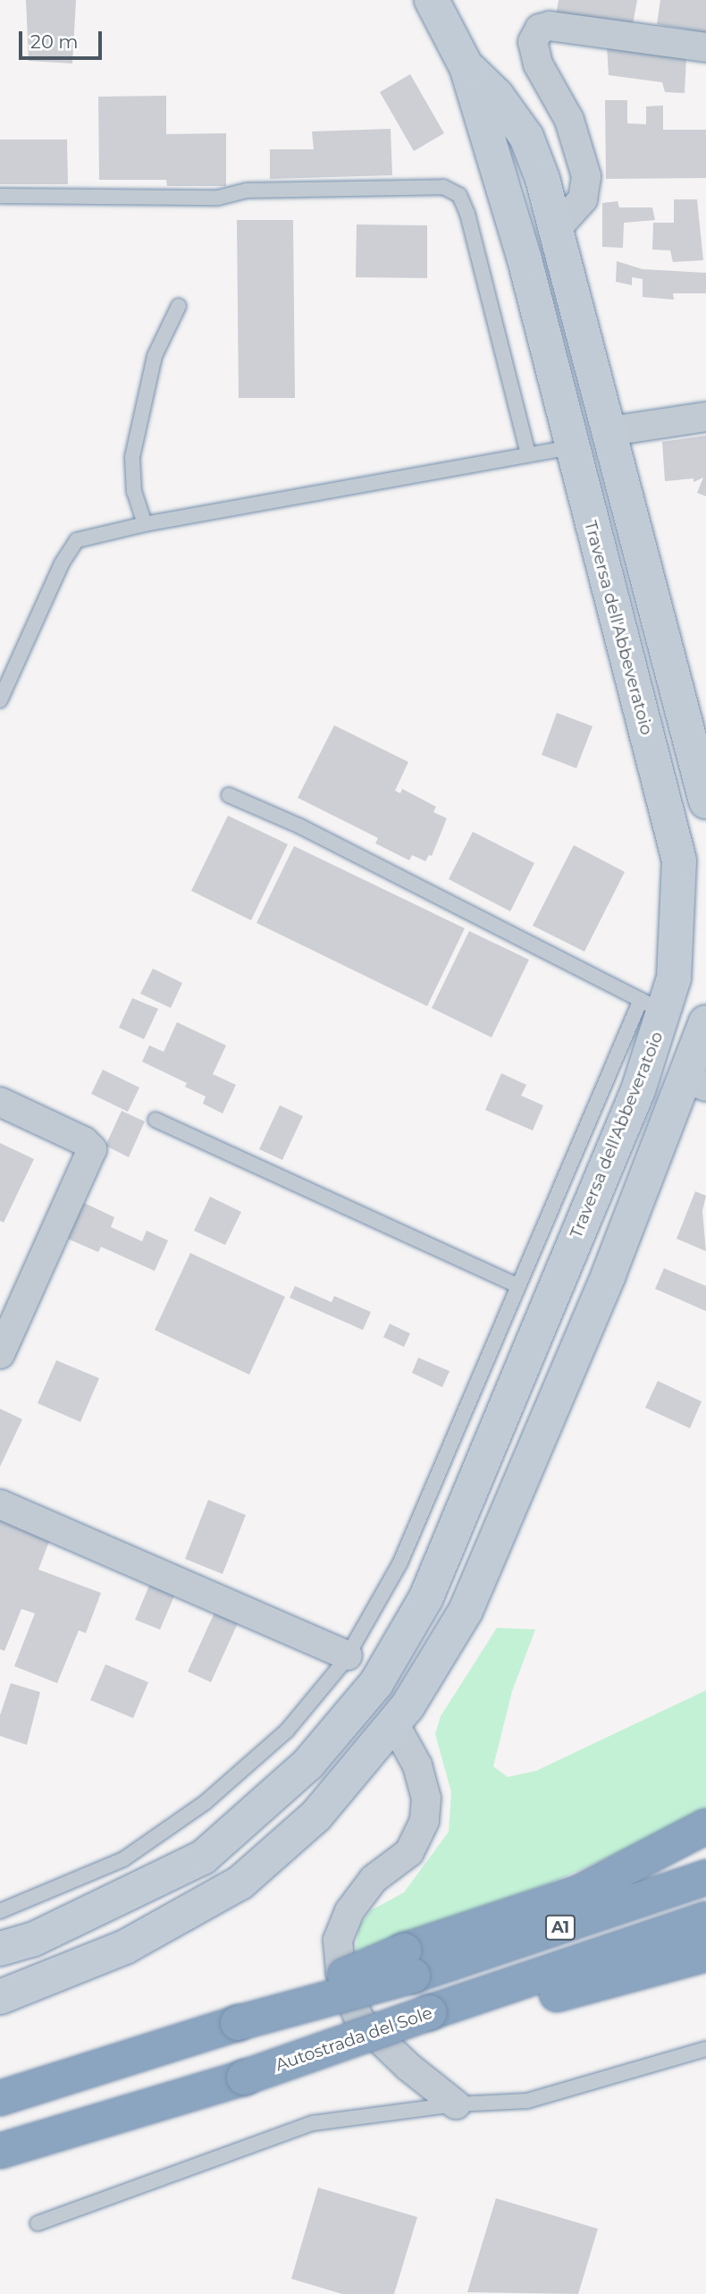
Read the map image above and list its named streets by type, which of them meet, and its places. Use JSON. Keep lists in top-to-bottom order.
{
  "streets": {
    "highway": ["A1", "Autostrada del Sole"],
    "street": ["Traversa dell'Abbeveratoio"]
  },
  "scale_bar": "20 m"
}
